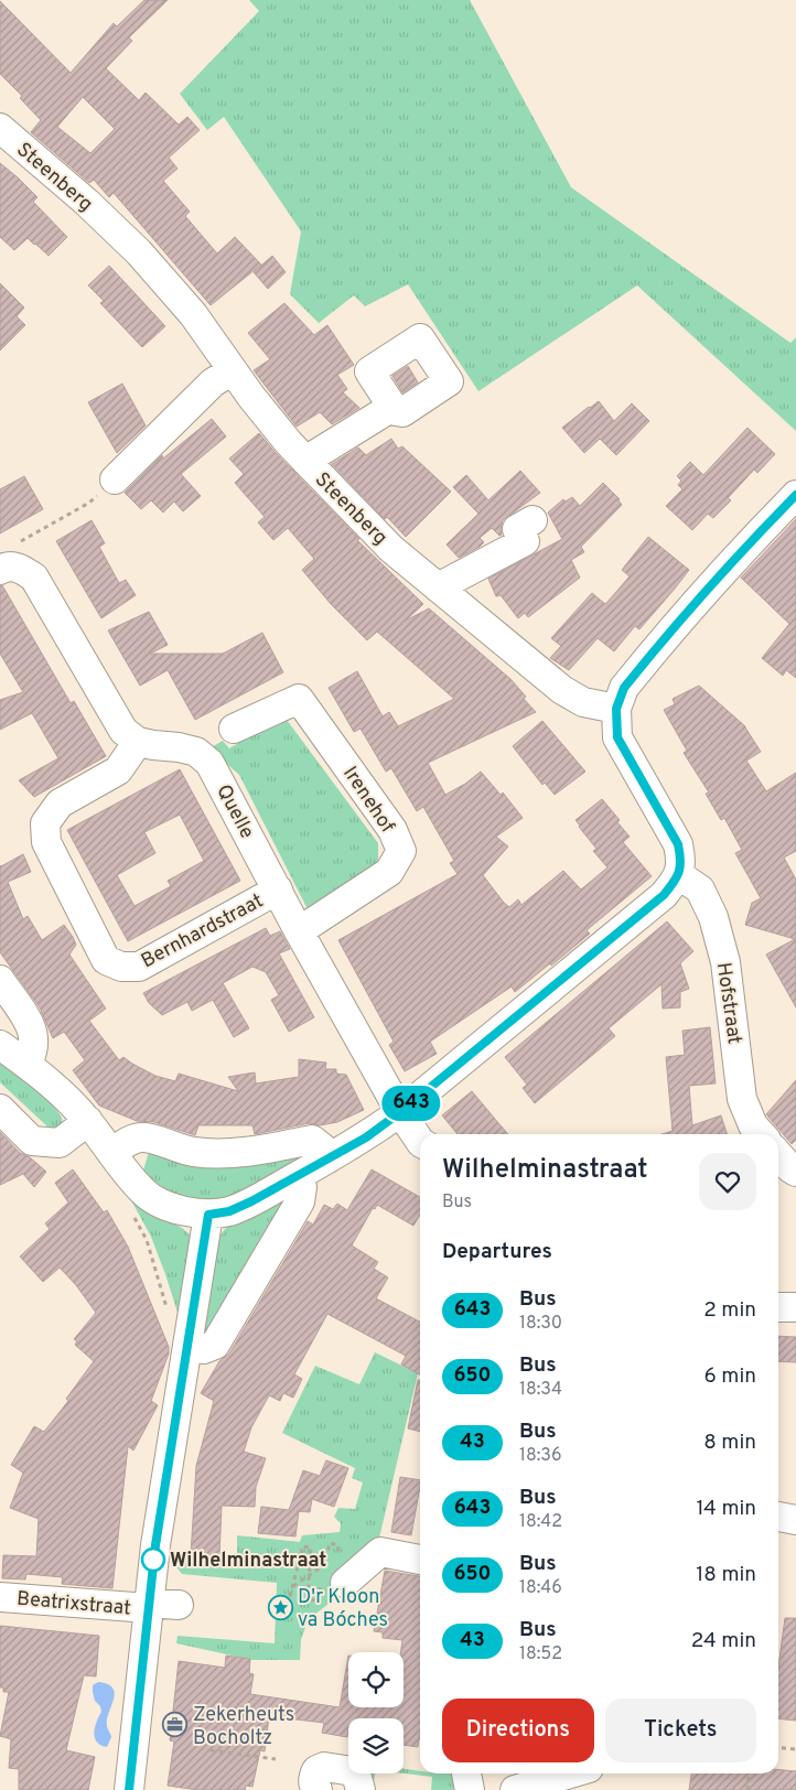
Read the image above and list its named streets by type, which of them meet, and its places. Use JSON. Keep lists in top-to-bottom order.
{
  "streets": {
    "street": [
      "Steenberg",
      "Irenehof",
      "Quelle",
      "Bernhardstraat",
      "Hofstraat",
      "Beatrixstraat"
    ]
  },
  "crossings": [
    ["Irenehof", "Quelle"],
    ["Quelle", "Bernhardstraat"]
  ],
  "places": {
    "other": ["Wilhelminastraat"],
    "place": ["D'r Kloon va Bóches"],
    "office": ["Zekerheuts Bocholtz"]
  },
  "lines": ["bus line 643"],
  "page": {
    "on_map": "643",
    "heading": [
      ["Wilhelminastraat", "Bus"],
      "Departures"
    ],
    "list": [
      {
        "mark": "643",
        "name": "Bus",
        "note": "18:30",
        "value": "2 min"
      },
      {
        "mark": "650",
        "name": "Bus",
        "note": "18:34",
        "value": "6 min"
      },
      {
        "mark": "43",
        "name": "Bus",
        "note": "18:36",
        "value": "8 min"
      },
      {
        "mark": "643",
        "name": "Bus",
        "note": "18:42",
        "value": "14 min"
      },
      {
        "mark": "650",
        "name": "Bus",
        "note": "18:46",
        "value": "18 min"
      },
      {
        "mark": "43",
        "name": "Bus",
        "note": "18:52",
        "value": "24 min"
      }
    ],
    "buttons": ["Directions", "Tickets"]
  }
}
